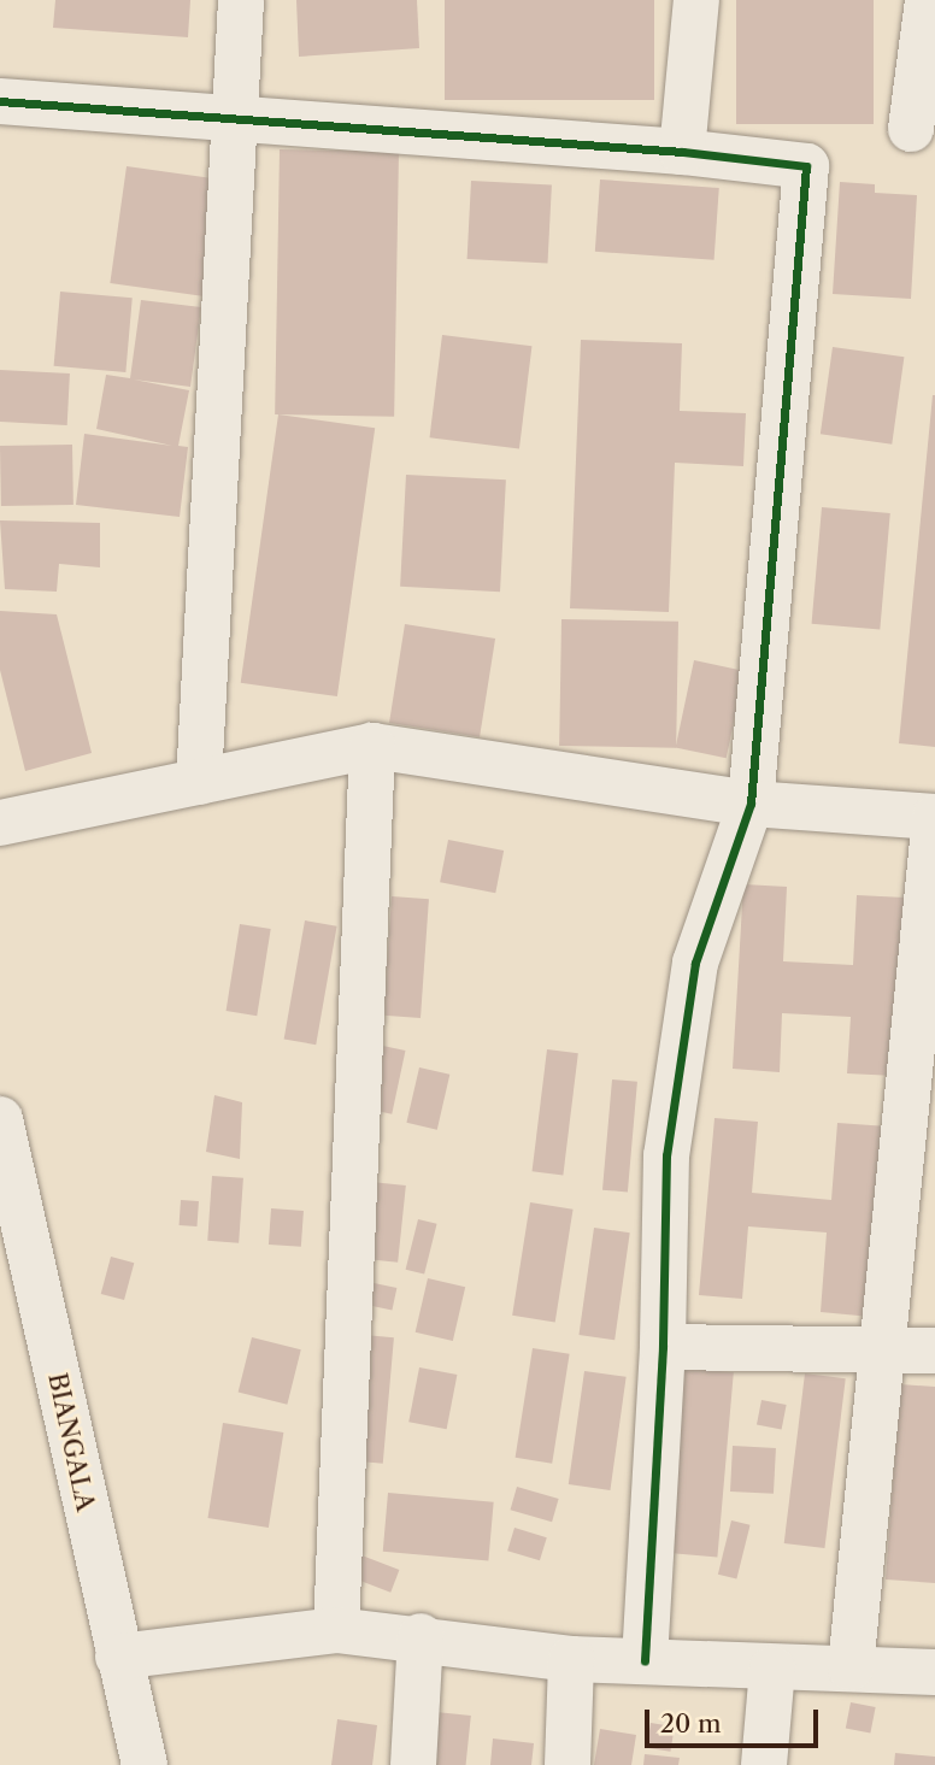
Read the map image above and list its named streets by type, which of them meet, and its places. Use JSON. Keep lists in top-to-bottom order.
{
  "streets": {
    "street": ["BIANGALA"]
  },
  "scale_bar": "20 m"
}
